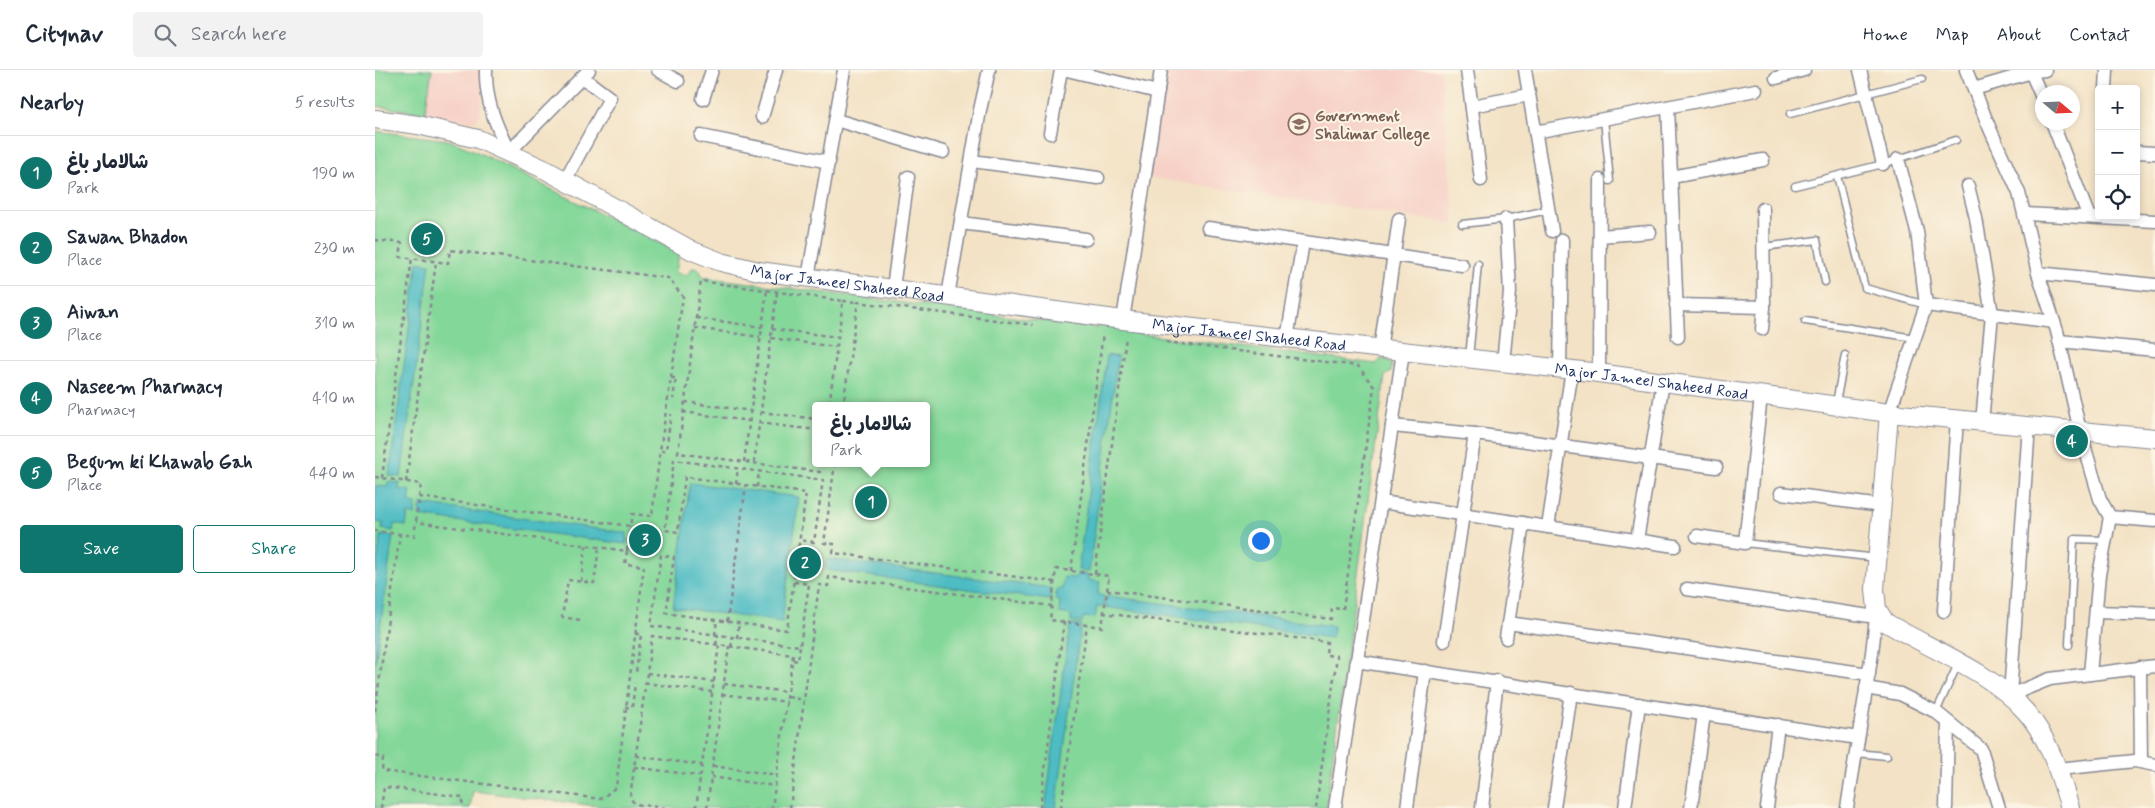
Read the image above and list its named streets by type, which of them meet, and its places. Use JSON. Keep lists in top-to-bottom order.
{
  "streets": {
    "street": ["Major Jameel Shaheed Road"]
  },
  "places": {
    "school or university": ["Government Shalimar College"]
  },
  "north": "right",
  "page": {
    "header": "Citynav",
    "search": "Search here",
    "nav": [
      "Home",
      "Map",
      "About",
      "Contact"
    ],
    "heading": ["Nearby", "5 results"],
    "map_buttons": ["+", "−"],
    "list": [
      {
        "mark": "1",
        "name": "شالامار باغ",
        "note": "Park",
        "value": "190 m"
      },
      {
        "mark": "2",
        "name": "Sawan Bhadon",
        "note": "Place",
        "value": "230 m"
      },
      {
        "mark": "3",
        "name": "Aiwan",
        "note": "Place",
        "value": "310 m"
      },
      {
        "mark": "4",
        "name": "Naseem Pharmacy",
        "note": "Pharmacy",
        "value": "410 m"
      },
      {
        "mark": "5",
        "name": "Begum ki Khawab Gah",
        "note": "Place",
        "value": "440 m"
      }
    ],
    "pins": [
      "5",
      "4",
      "1",
      "3",
      "2"
    ],
    "popup": ["شالامار باغ", "Park"],
    "buttons": ["Save", "Share"]
  }
}
